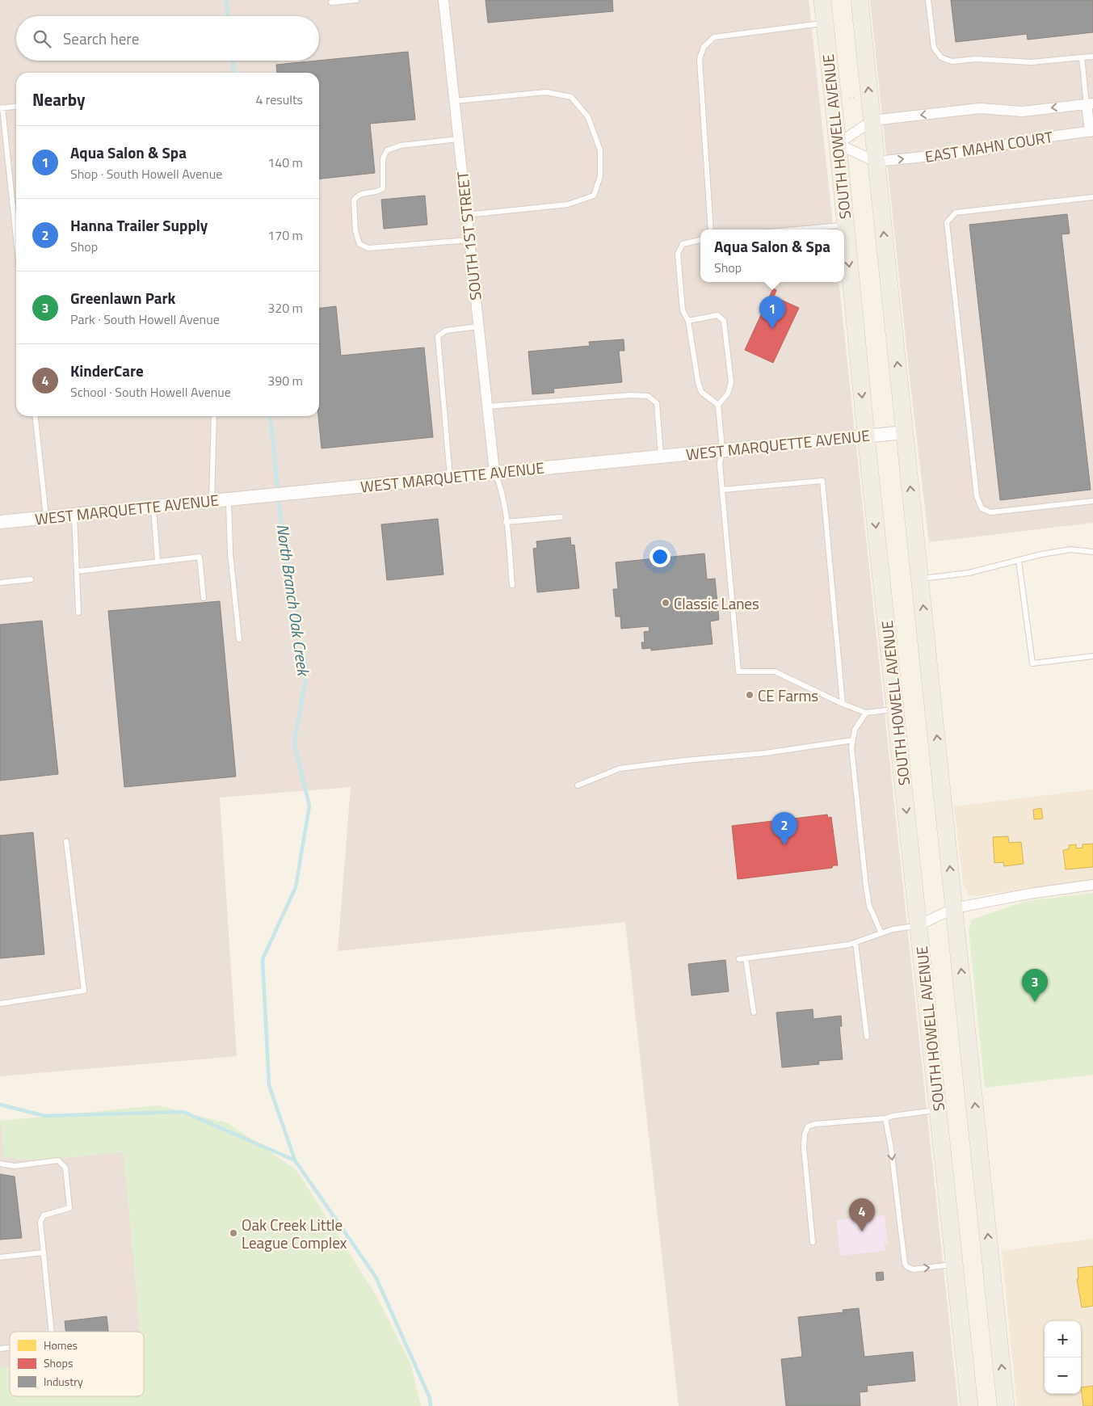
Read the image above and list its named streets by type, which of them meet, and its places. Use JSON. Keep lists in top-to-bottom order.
{
  "streets": {
    "main road": ["SOUTH HOWELL AVENUE"],
    "street": ["EAST MAHN COURT", "SOUTH 1ST STREET", "WEST MARQUETTE AVENUE"]
  },
  "crossings": [
    ["SOUTH HOWELL AVENUE", "EAST MAHN COURT"],
    ["SOUTH HOWELL AVENUE", "WEST MARQUETTE AVENUE"],
    ["SOUTH 1ST STREET", "WEST MARQUETTE AVENUE"]
  ],
  "water": ["North Branch Oak Creek"],
  "places": ["Classic Lanes", "CE Farms", "Oak Creek Little League Complex"],
  "legend": ["Homes", "Shops", "Industry"],
  "page": {
    "search": "Search here",
    "heading": ["Nearby", "4 results"],
    "list": [
      {
        "mark": "1",
        "name": "Aqua Salon & Spa",
        "note": "Shop · South Howell Avenue",
        "value": "140 m"
      },
      {
        "mark": "2",
        "name": "Hanna Trailer Supply",
        "note": "Shop",
        "value": "170 m"
      },
      {
        "mark": "3",
        "name": "Greenlawn Park",
        "note": "Park · South Howell Avenue",
        "value": "320 m"
      },
      {
        "mark": "4",
        "name": "KinderCare",
        "note": "School · South Howell Avenue",
        "value": "390 m"
      }
    ],
    "popup": ["Aqua Salon & Spa", "Shop"],
    "pins": [
      "1",
      "2",
      "3",
      "4"
    ],
    "map_buttons": ["+", "−"]
  }
}
